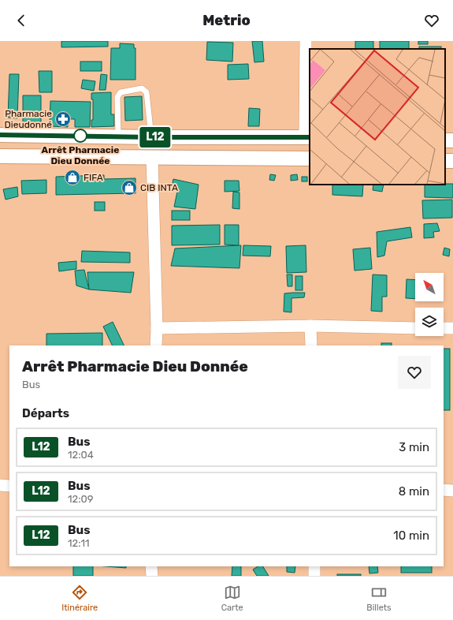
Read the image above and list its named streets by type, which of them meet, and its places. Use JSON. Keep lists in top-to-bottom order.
{
  "places": {
    "pharmacy": ["Pharmacie Dieudonné"],
    "other": ["Arrêt Pharmacie Dieu Donnée"],
    "shop": ["FIFA", "CIB INTA"]
  },
  "lines": ["bus line L12"],
  "north": "top left",
  "page": {
    "header": "Metrio",
    "on_map": "L12",
    "heading": [
      ["Arrêt Pharmacie Dieu Donnée", "Bus"],
      "Départs"
    ],
    "list": [
      {
        "mark": "L12",
        "name": "Bus",
        "note": "12:04",
        "value": "3 min"
      },
      {
        "mark": "L12",
        "name": "Bus",
        "note": "12:09",
        "value": "8 min"
      },
      {
        "mark": "L12",
        "name": "Bus",
        "note": "12:11",
        "value": "10 min"
      }
    ],
    "tabs": ["Itinéraire", "Carte", "Billets"]
  }
}
